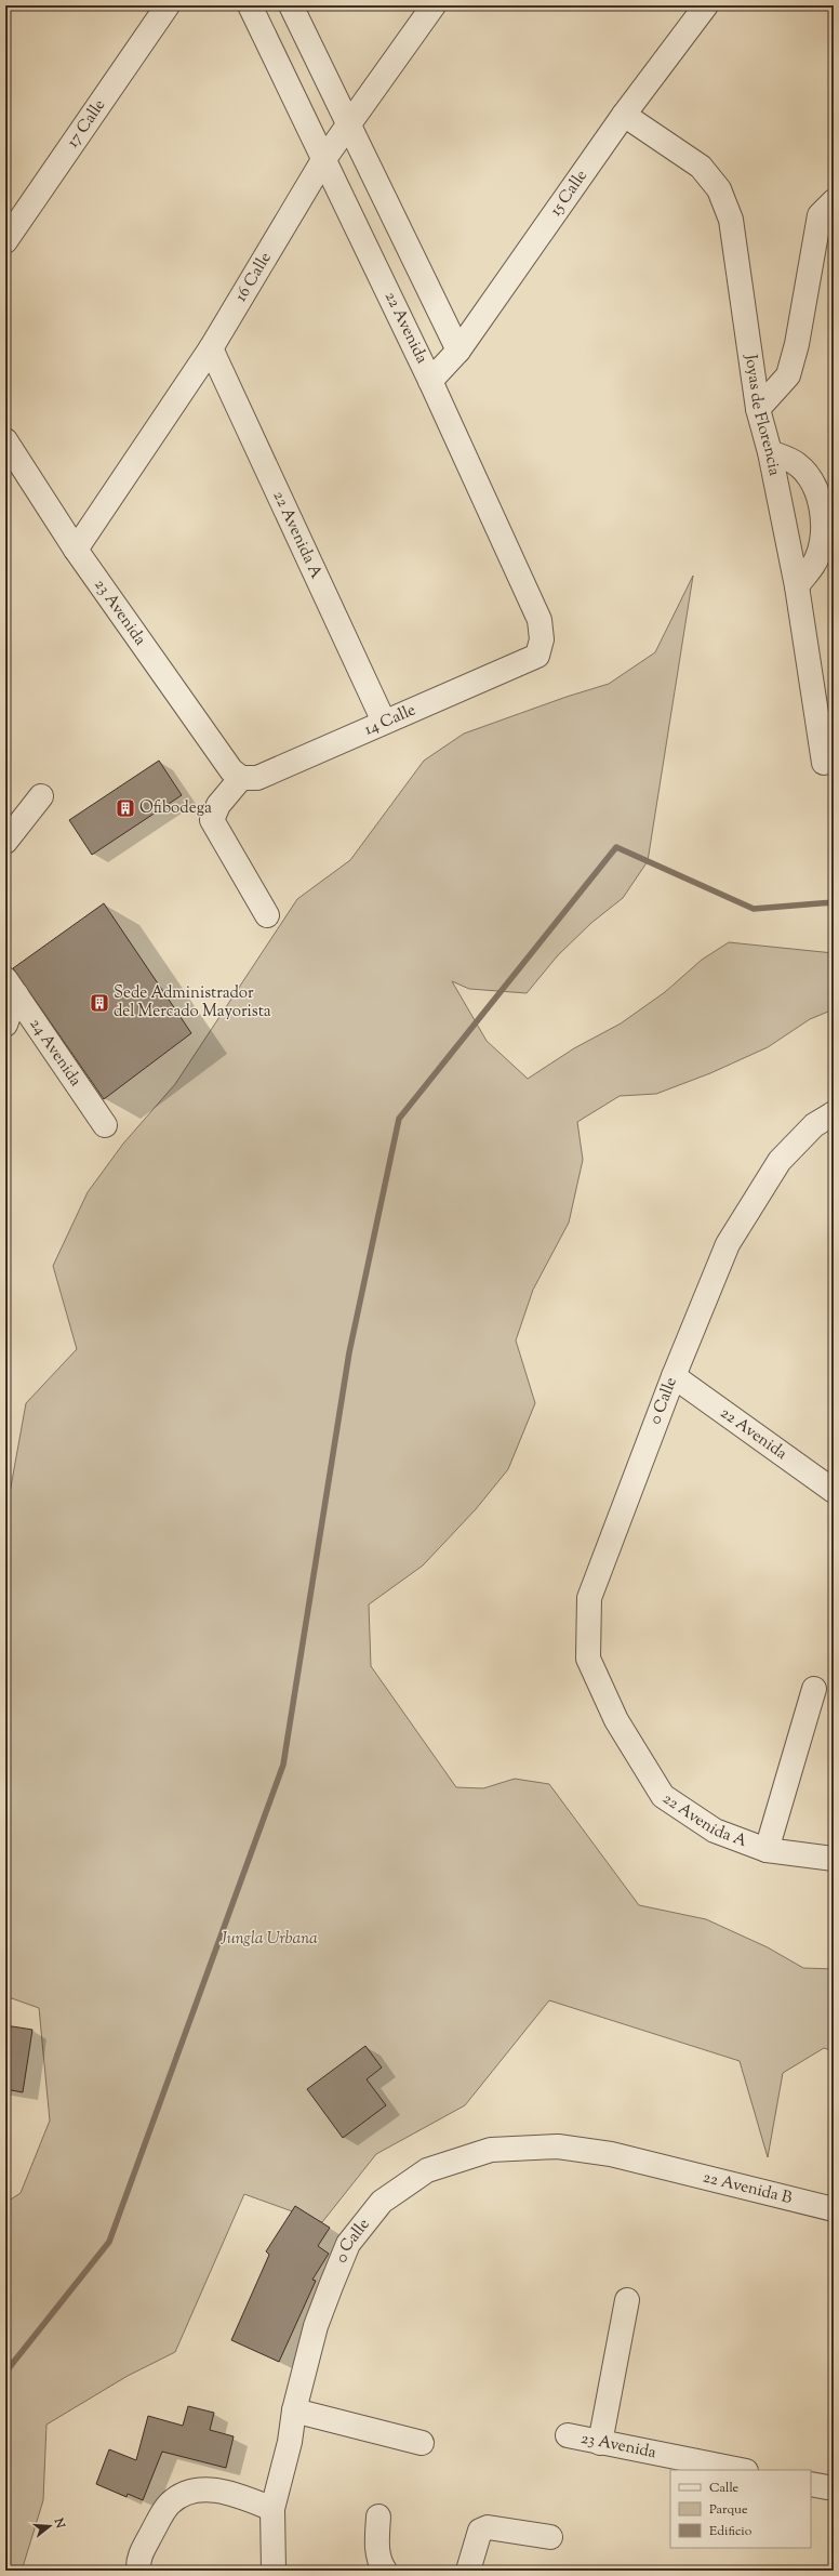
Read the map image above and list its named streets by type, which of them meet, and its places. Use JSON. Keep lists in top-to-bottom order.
{
  "streets": {
    "street": [
      "17 Calle",
      "15 Calle",
      "16 Calle",
      "22 Avenida",
      "Joyas de Florencia",
      "22 Avenida A",
      "23 Avenida",
      "14 Calle",
      "24 Avenida",
      "0 Calle",
      "22 Avenida B"
    ]
  },
  "crossings": [
    ["15 Calle", "22 Avenida"],
    ["15 Calle", "Joyas de Florencia"],
    ["16 Calle", "22 Avenida"],
    ["16 Calle", "22 Avenida A"],
    ["16 Calle", "23 Avenida"],
    ["22 Avenida", "14 Calle"],
    ["22 Avenida", "0 Calle"],
    ["22 Avenida A", "14 Calle"],
    ["22 Avenida A", "0 Calle"],
    ["23 Avenida", "14 Calle"],
    ["0 Calle", "22 Avenida B"]
  ],
  "parks": ["Jungla Urbana"],
  "places": {
    "building": ["Ofibodega", "Sede Administrador del Mercado Mayorista"]
  },
  "legend": ["Calle", "Parque", "Edificio"],
  "north": "right"
}
